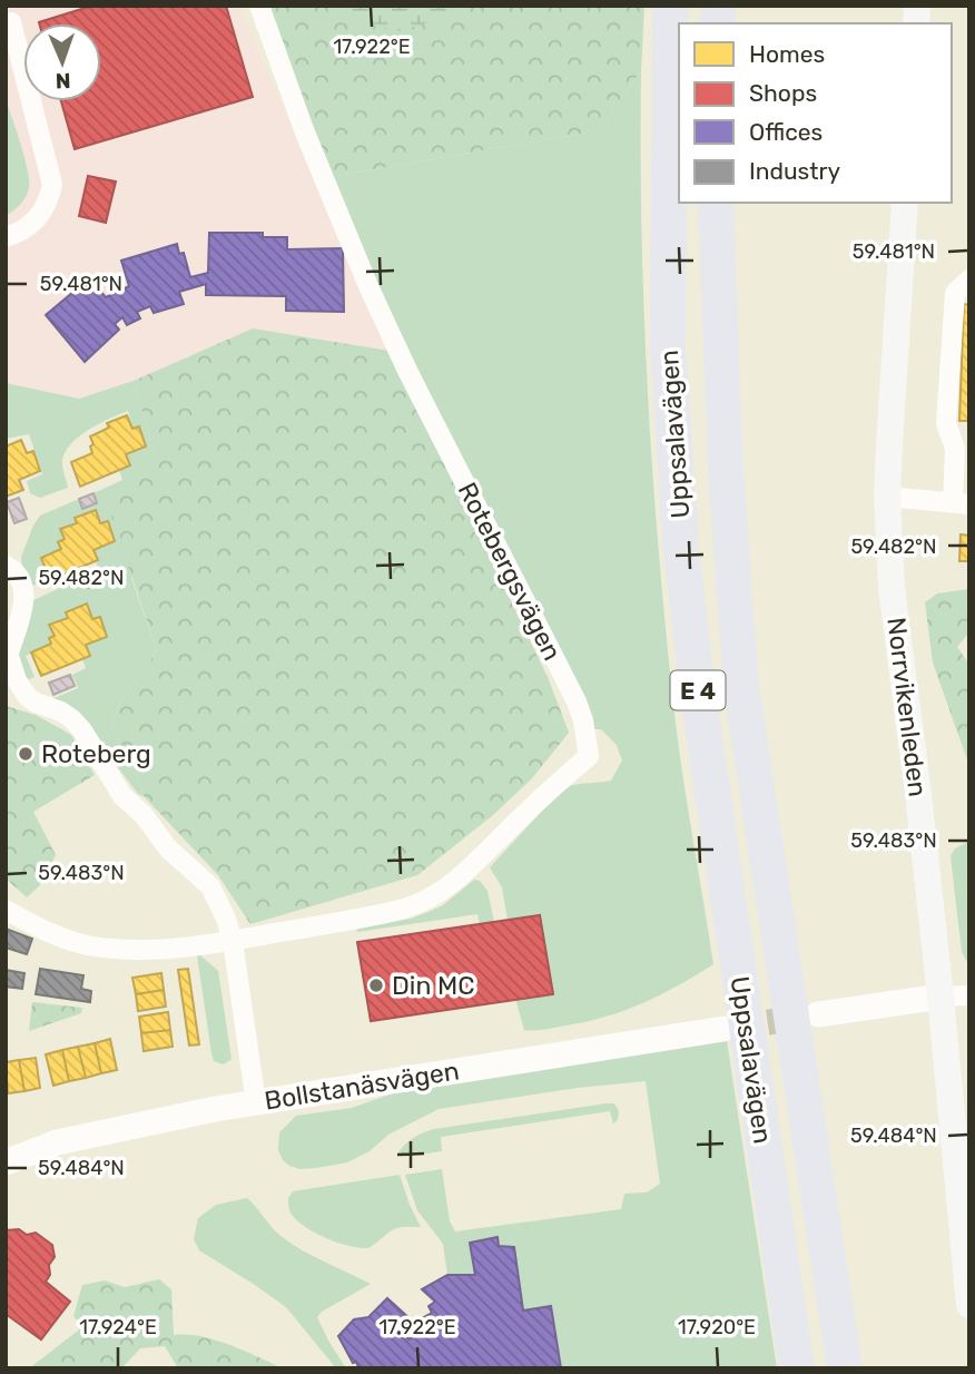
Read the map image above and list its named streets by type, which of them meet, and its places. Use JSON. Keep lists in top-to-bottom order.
{
  "streets": {
    "highway": ["Uppsalavägen", "E 4"],
    "main road": ["Norrvikenleden"],
    "street": ["Rotebergsvägen", "Bollstanäsvägen"]
  },
  "places": ["Roteberg", "Din MC"],
  "legend": [
    "Homes",
    "Shops",
    "Offices",
    "Industry"
  ],
  "north": "bottom",
  "coordinates": [
    "17.922°E",
    "59.481°N",
    "59.482°N",
    "59.483°N",
    "59.484°N",
    "17.924°E",
    "17.920°E"
  ]
}
